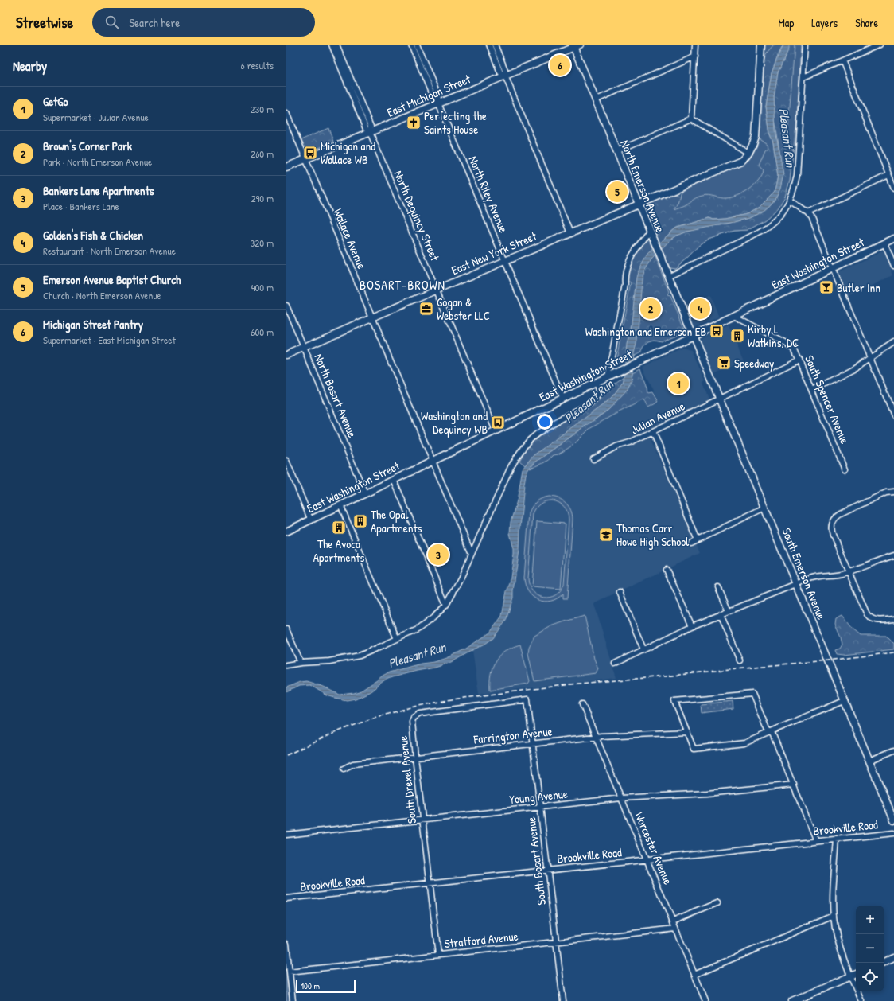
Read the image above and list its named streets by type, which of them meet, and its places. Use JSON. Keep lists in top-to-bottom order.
{
  "streets": {
    "main road": [
      "East Michigan Street",
      "North Emerson Avenue",
      "East New York Street",
      "East Washington Street",
      "South Emerson Avenue"
    ],
    "street": [
      "North Riley Avenue",
      "North Dequincy Street",
      "Wallace Avenue",
      "North Bosart Avenue",
      "South Spencer Avenue",
      "Julian Avenue",
      "Farrington Avenue",
      "South Drexel Avenue",
      "Young Avenue",
      "Brookville Road",
      "Worcester Avenue",
      "South Bosart Avenue",
      "Stratford Avenue"
    ]
  },
  "crossings": [
    ["East Michigan Street", "North Emerson Avenue"],
    ["East Michigan Street", "North Riley Avenue"],
    ["East Michigan Street", "North Dequincy Street"],
    ["East Michigan Street", "Wallace Avenue"],
    ["North Emerson Avenue", "East New York Street"],
    ["North Emerson Avenue", "East Washington Street"],
    ["North Emerson Avenue", "South Emerson Avenue"],
    ["North Riley Avenue", "East New York Street"],
    ["North Riley Avenue", "East Washington Street"],
    ["North Dequincy Street", "East New York Street"],
    ["North Dequincy Street", "East Washington Street"],
    ["Wallace Avenue", "East New York Street"],
    ["Wallace Avenue", "East Washington Street"],
    ["East New York Street", "North Bosart Avenue"],
    ["East Washington Street", "North Bosart Avenue"],
    ["East Washington Street", "South Spencer Avenue"],
    ["East Washington Street", "South Emerson Avenue"],
    ["South Spencer Avenue", "Julian Avenue"],
    ["Julian Avenue", "South Emerson Avenue"],
    ["Farrington Avenue", "South Drexel Avenue"],
    ["Farrington Avenue", "Worcester Avenue"],
    ["Farrington Avenue", "South Bosart Avenue"],
    ["South Drexel Avenue", "Young Avenue"],
    ["South Drexel Avenue", "Brookville Road"],
    ["South Drexel Avenue", "South Bosart Avenue"],
    ["South Drexel Avenue", "Stratford Avenue"],
    ["Young Avenue", "Worcester Avenue"],
    ["Young Avenue", "South Bosart Avenue"],
    ["Brookville Road", "Worcester Avenue"],
    ["Brookville Road", "South Bosart Avenue"],
    ["Worcester Avenue", "Stratford Avenue"],
    ["South Bosart Avenue", "Stratford Avenue"]
  ],
  "districts": ["BOSART-BROWN"],
  "water": ["Pleasant Run"],
  "places": {
    "church": ["Perfecting the Saints House"],
    "bus stop": ["Michigan and Wallace WB", "Washington and Emerson EB", "Washington and Dequincy WB"],
    "bar": ["Butler Inn"],
    "office": ["Gogan & Webster LLC"],
    "building": ["Kirby L Watkins, DC", "The Opal Apartments", "The Avoca Apartments"],
    "supermarket": ["Speedway"],
    "school or university": ["Thomas Carr Howe High School"]
  },
  "scale_bar": "100 m",
  "page": {
    "header": "Streetwise",
    "search": "Search here",
    "nav": ["Map", "Layers", "Share"],
    "heading": ["Nearby", "6 results"],
    "pins": [
      "6",
      "5",
      "2",
      "4",
      "1",
      "3"
    ],
    "list": [
      {
        "mark": "1",
        "name": "GetGo",
        "note": "Supermarket · Julian Avenue",
        "value": "230 m"
      },
      {
        "mark": "2",
        "name": "Brown's Corner Park",
        "note": "Park · North Emerson Avenue",
        "value": "260 m"
      },
      {
        "mark": "3",
        "name": "Bankers Lane Apartments",
        "note": "Place · Bankers Lane",
        "value": "290 m"
      },
      {
        "mark": "4",
        "name": "Golden's Fish & Chicken",
        "note": "Restaurant · North Emerson Avenue",
        "value": "320 m"
      },
      {
        "mark": "5",
        "name": "Emerson Avenue Baptist Church",
        "note": "Church · North Emerson Avenue",
        "value": "400 m"
      },
      {
        "mark": "6",
        "name": "Michigan Street Pantry",
        "note": "Supermarket · East Michigan Street",
        "value": "600 m"
      }
    ],
    "map_buttons": ["+", "−"],
    "scale": "100 m"
  }
}
